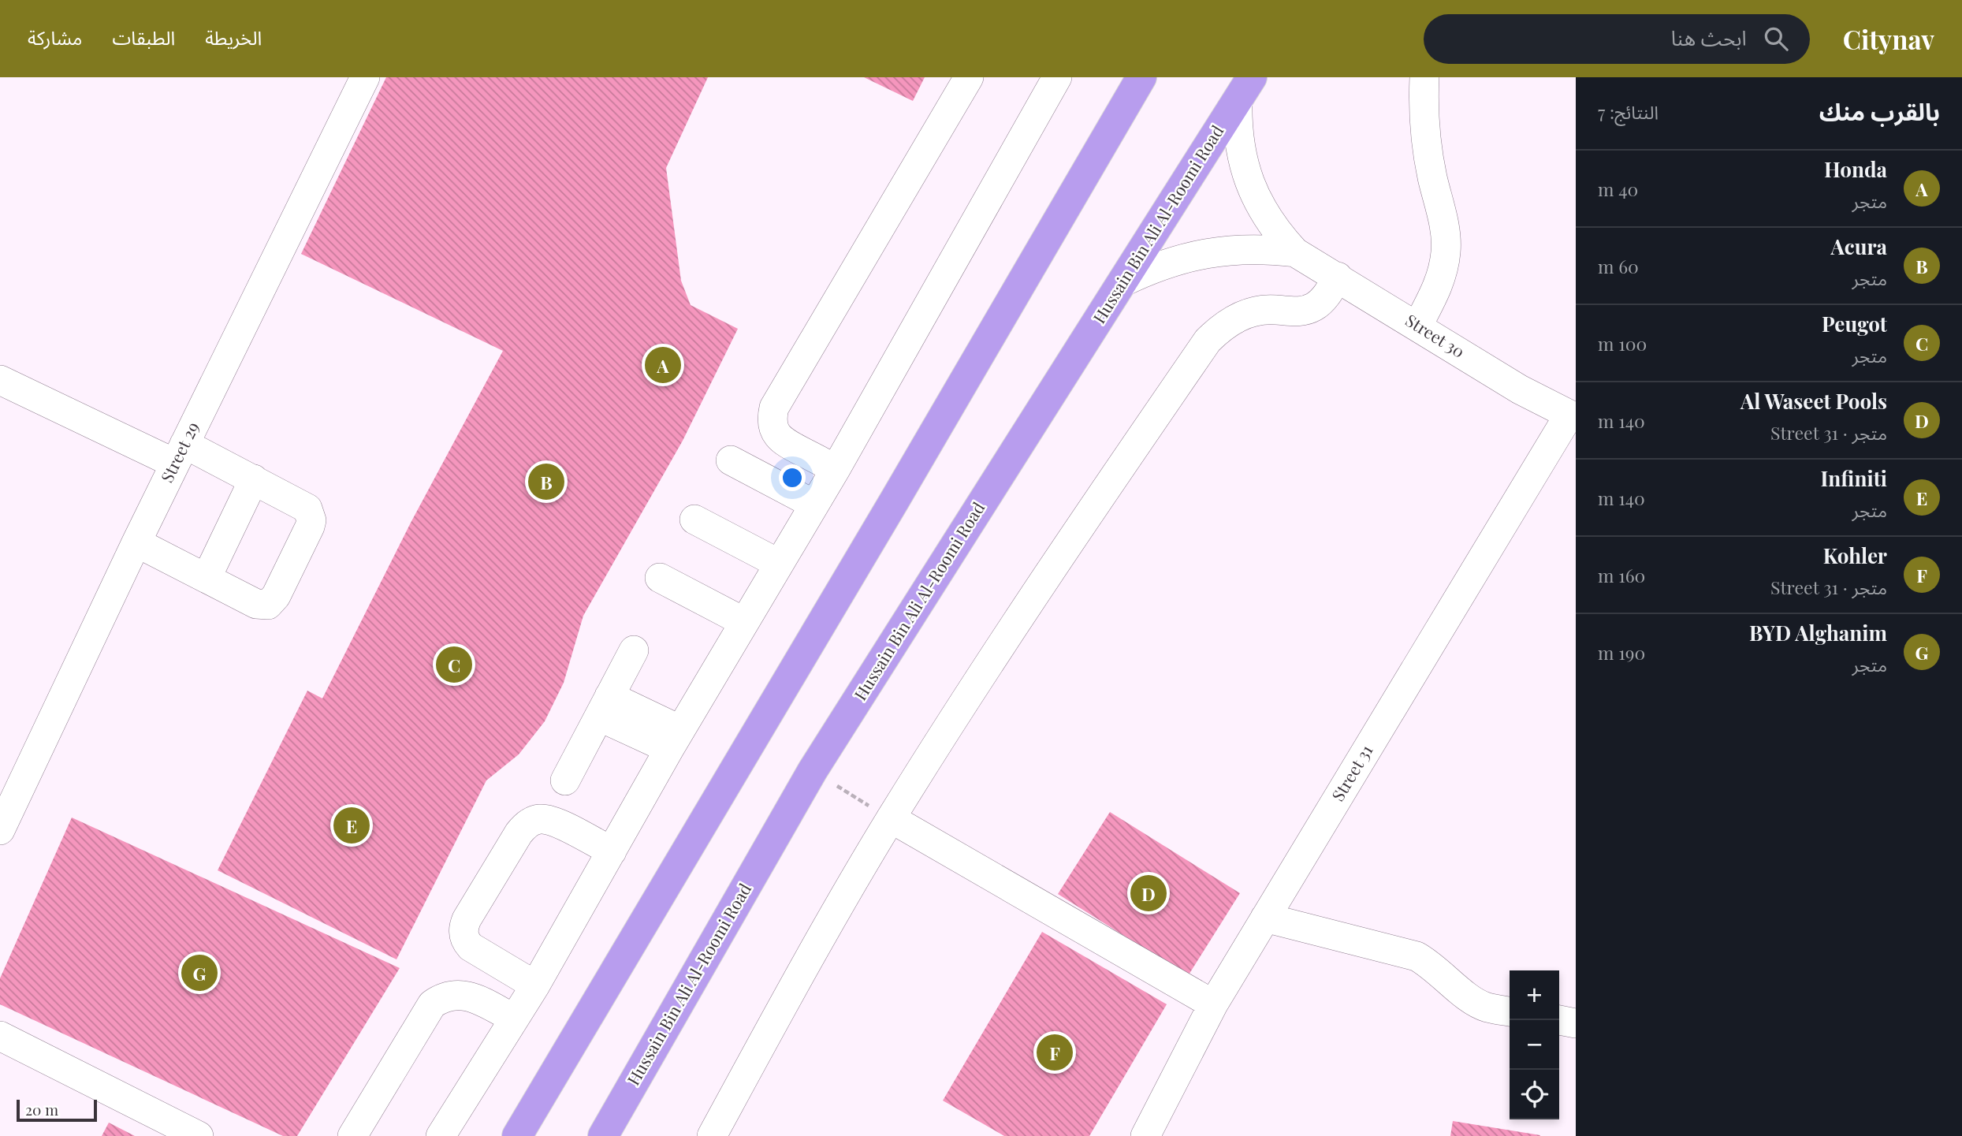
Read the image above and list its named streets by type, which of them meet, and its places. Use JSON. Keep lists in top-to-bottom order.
{
  "streets": {
    "highway": ["Hussain Bin Ali Al-Roomi Road"],
    "street": ["Street 30", "Street 29", "Street 31"]
  },
  "crossings": [
    ["Hussain Bin Ali Al-Roomi Road", "Street 30"],
    ["Street 30", "Street 31"]
  ],
  "scale_bar": "20 m",
  "page": {
    "header": "Citynav",
    "search": "ابحث هنا",
    "nav": ["الخريطة", "الطبقات", "مشاركة"],
    "heading": ["بالقرب منك", "النتائج: 7"],
    "list": [
      {
        "mark": "A",
        "name": "Honda",
        "note": "متجر",
        "value": "40 m"
      },
      {
        "mark": "B",
        "name": "Acura",
        "note": "متجر",
        "value": "60 m"
      },
      {
        "mark": "C",
        "name": "Peugot",
        "note": "متجر",
        "value": "100 m"
      },
      {
        "mark": "D",
        "name": "Al Waseet Pools",
        "note": "متجر · Street 31",
        "value": "140 m"
      },
      {
        "mark": "E",
        "name": "Infiniti",
        "note": "متجر",
        "value": "140 m"
      },
      {
        "mark": "F",
        "name": "Kohler",
        "note": "متجر · Street 31",
        "value": "160 m"
      },
      {
        "mark": "G",
        "name": "BYD Alghanim",
        "note": "متجر",
        "value": "190 m"
      }
    ],
    "pins": [
      "A",
      "B",
      "C",
      "E",
      "D",
      "G",
      "F"
    ],
    "map_buttons": ["+", "−"],
    "scale": "20 m"
  }
}
